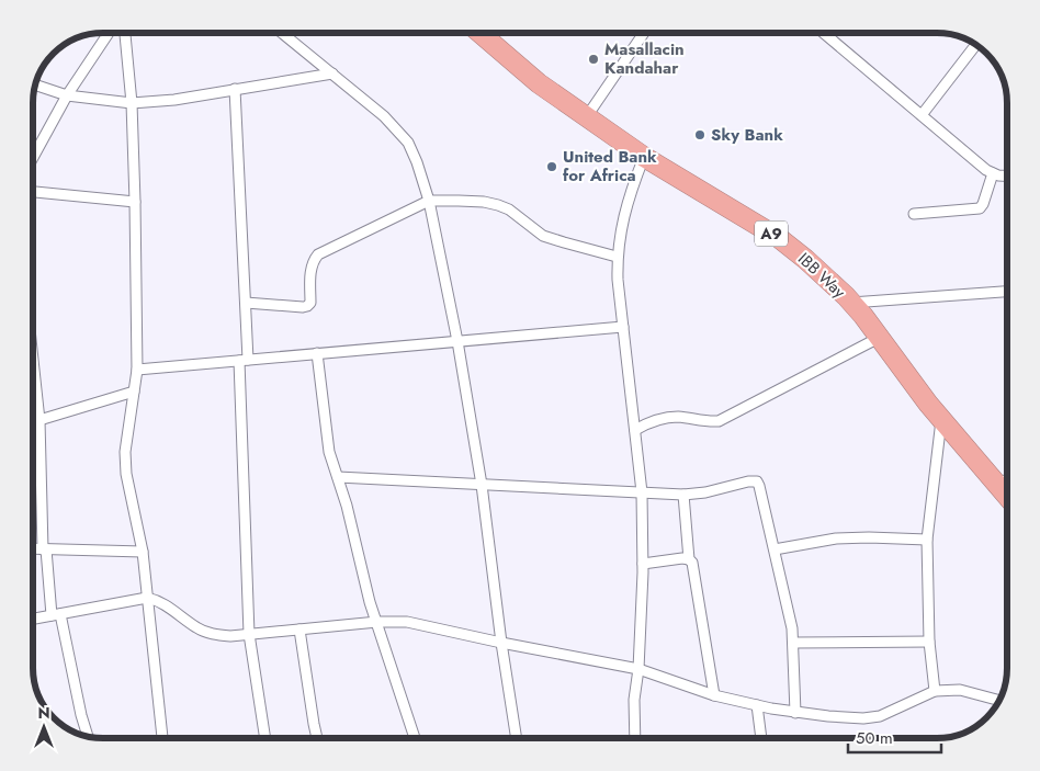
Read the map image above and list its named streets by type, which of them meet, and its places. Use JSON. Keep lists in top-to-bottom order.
{
  "streets": {
    "highway": ["A9", "IBB Way"]
  },
  "places": ["Masallacin Kandahar", "Sky Bank", "United Bank for Africa"],
  "scale_bar": "50 m",
  "north": "top"
}
